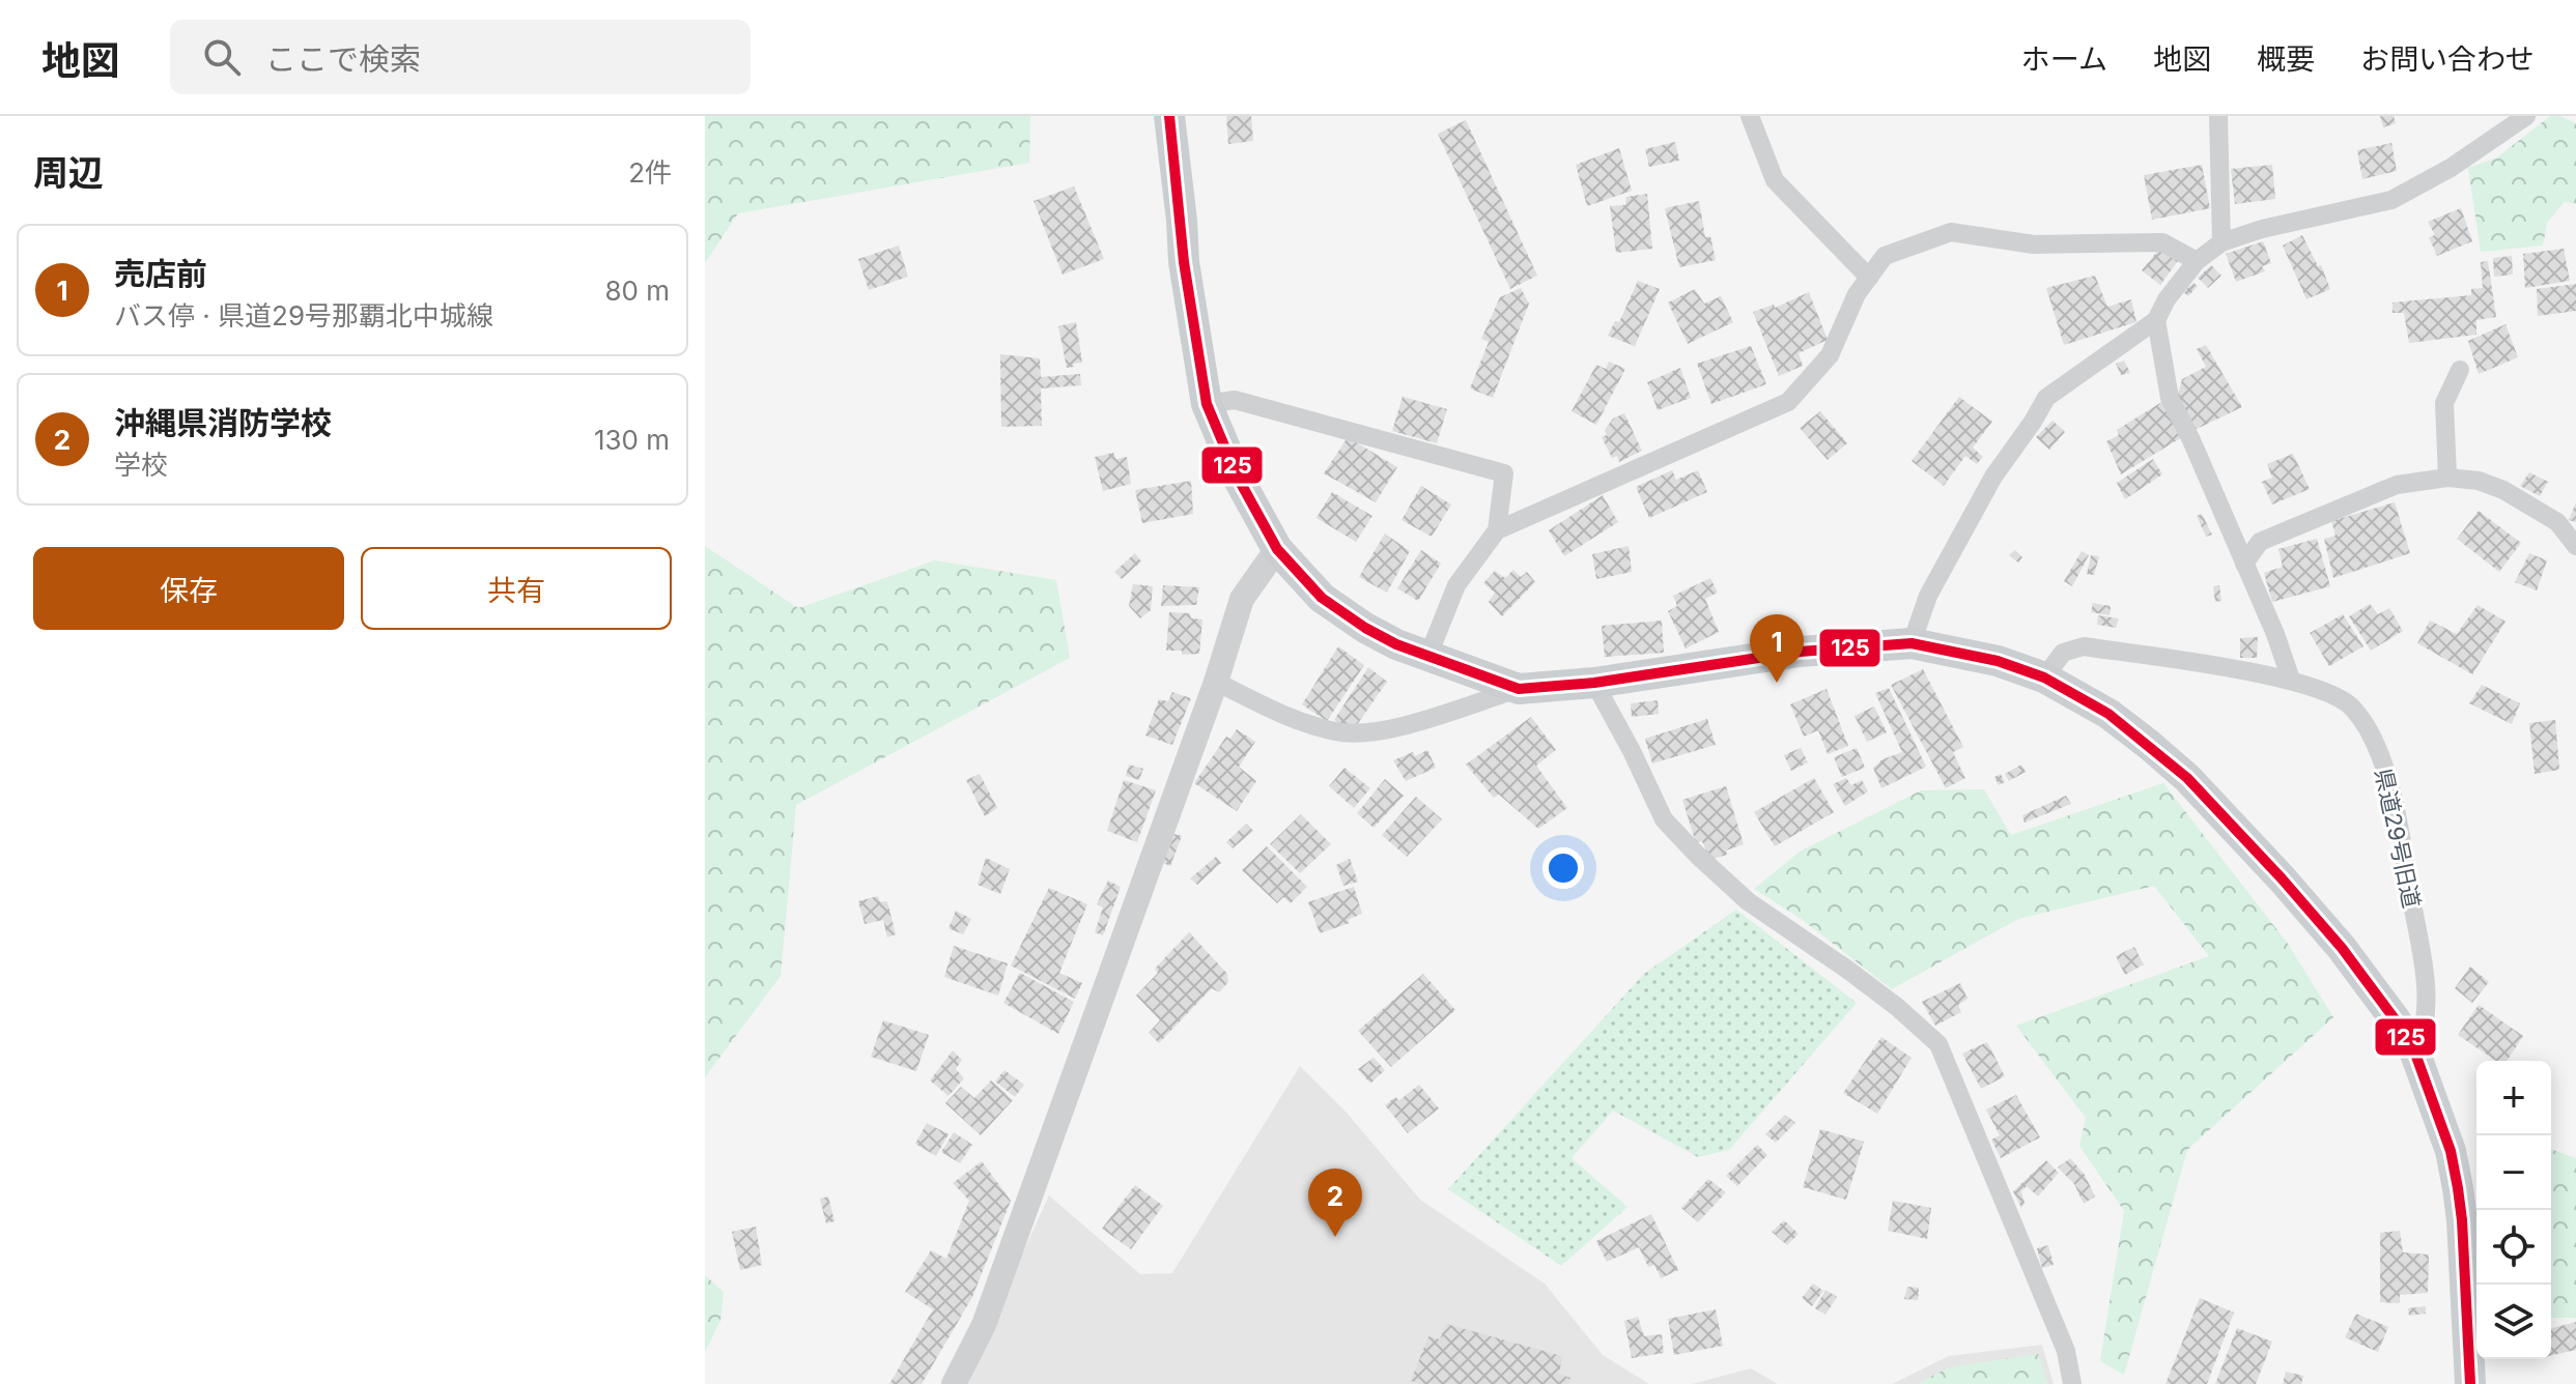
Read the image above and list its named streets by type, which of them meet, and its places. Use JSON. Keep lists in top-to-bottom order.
{
  "streets": {
    "street": ["県道29号旧道"]
  },
  "lines": ["transit line 125"],
  "page": {
    "header": "地図",
    "search": "ここで検索",
    "nav": [
      "ホーム",
      "地図",
      "概要",
      "お問い合わせ"
    ],
    "heading": ["周辺", "2件"],
    "list": [
      {
        "mark": "1",
        "name": "売店前",
        "note": "バス停 · 県道29号那覇北中城線",
        "value": "80 m"
      },
      {
        "mark": "2",
        "name": "沖縄県消防学校",
        "note": "学校",
        "value": "130 m"
      }
    ],
    "buttons": ["保存", "共有"],
    "pins": ["1", "2"],
    "map_buttons": ["+", "−"]
  }
}
